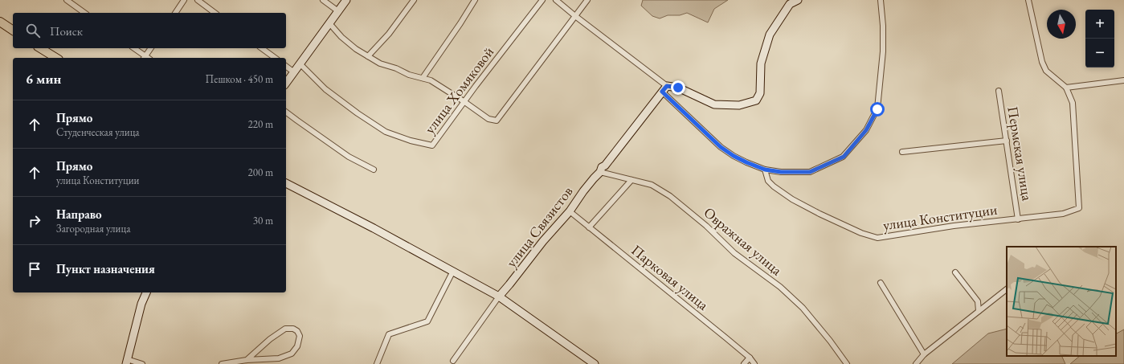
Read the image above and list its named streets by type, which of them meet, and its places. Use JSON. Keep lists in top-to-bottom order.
{
  "streets": {
    "street": [
      "улица Хомяковой",
      "Пермская улица",
      "улица Конституции",
      "улица Связистов",
      "Овражная улица",
      "Парковая улица"
    ]
  },
  "crossings": [
    ["Пермская улица", "улица Конституции"],
    ["улица Связистов", "Овражная улица"],
    ["улица Связистов", "Парковая улица"]
  ],
  "north": "bottom",
  "page": {
    "map_buttons": ["+", "−"],
    "search": "Поиск",
    "heading": ["6 мин", "Пешком · 450 m"],
    "list": [
      ["Прямо", "Студенческая улица", "220 m"],
      ["Прямо", "улица Конституции", "200 m"],
      ["Направо", "Загородная улица", "30 m"],
      "Пункт назначения"
    ]
  }
}
